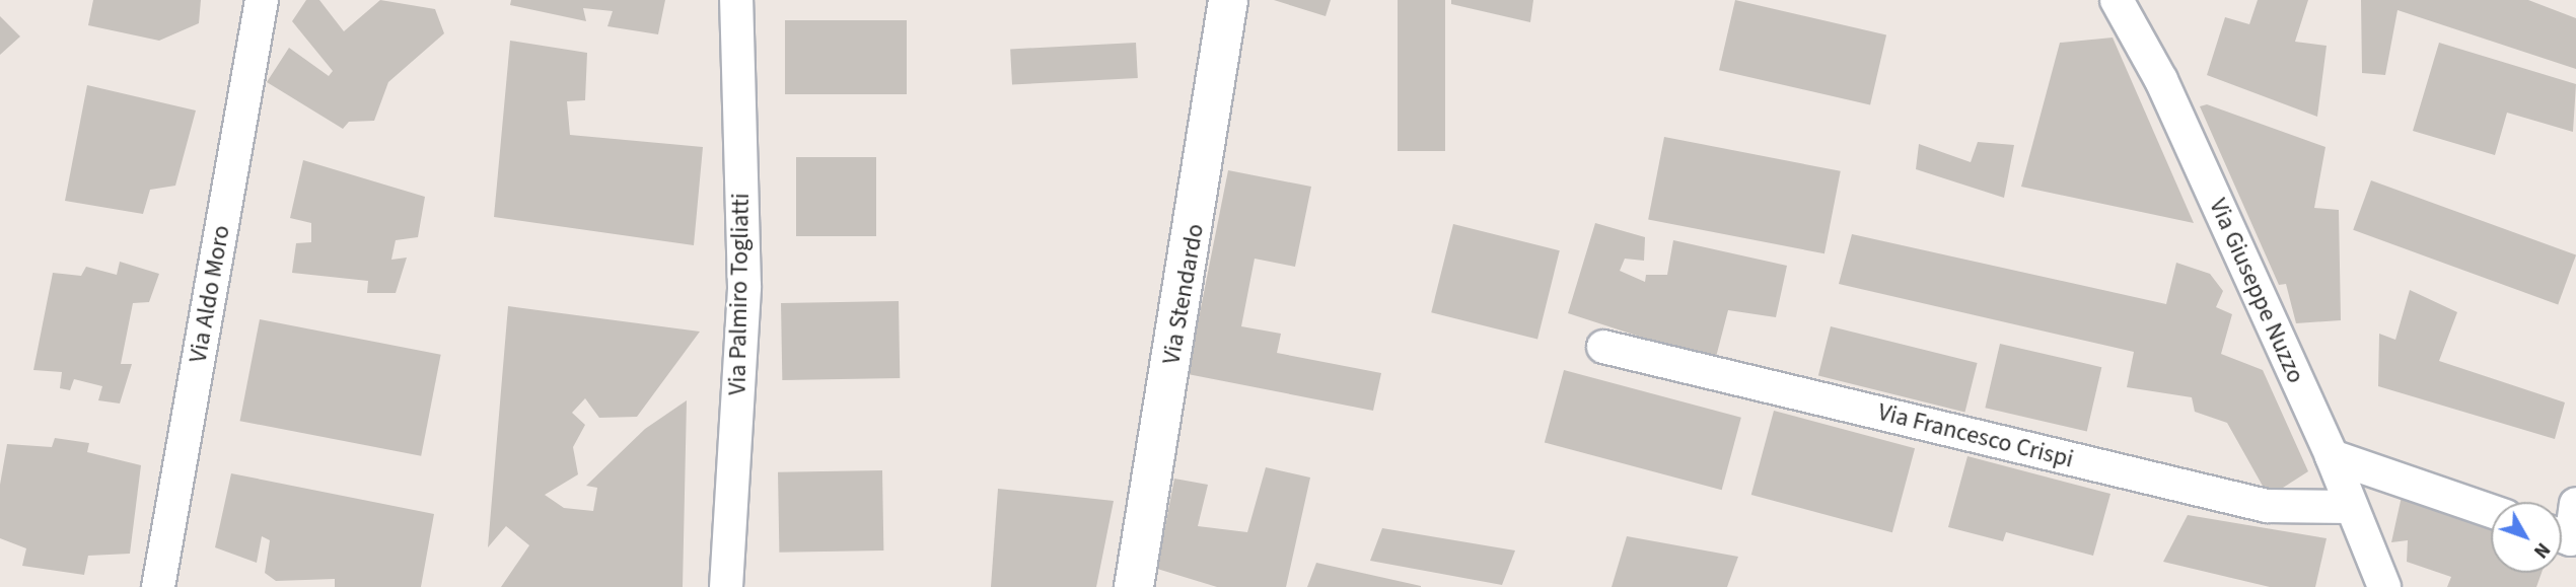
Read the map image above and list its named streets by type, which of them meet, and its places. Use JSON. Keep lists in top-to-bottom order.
{
  "streets": {
    "street": [
      "Via Giuseppe Nuzzo",
      "Via Aldo Moro",
      "Via Palmiro Togliatti",
      "Via Stendardo",
      "Via Francesco Crispi"
    ]
  },
  "crossings": [
    ["Via Giuseppe Nuzzo", "Via Francesco Crispi"]
  ],
  "north": "bottom right"
}
